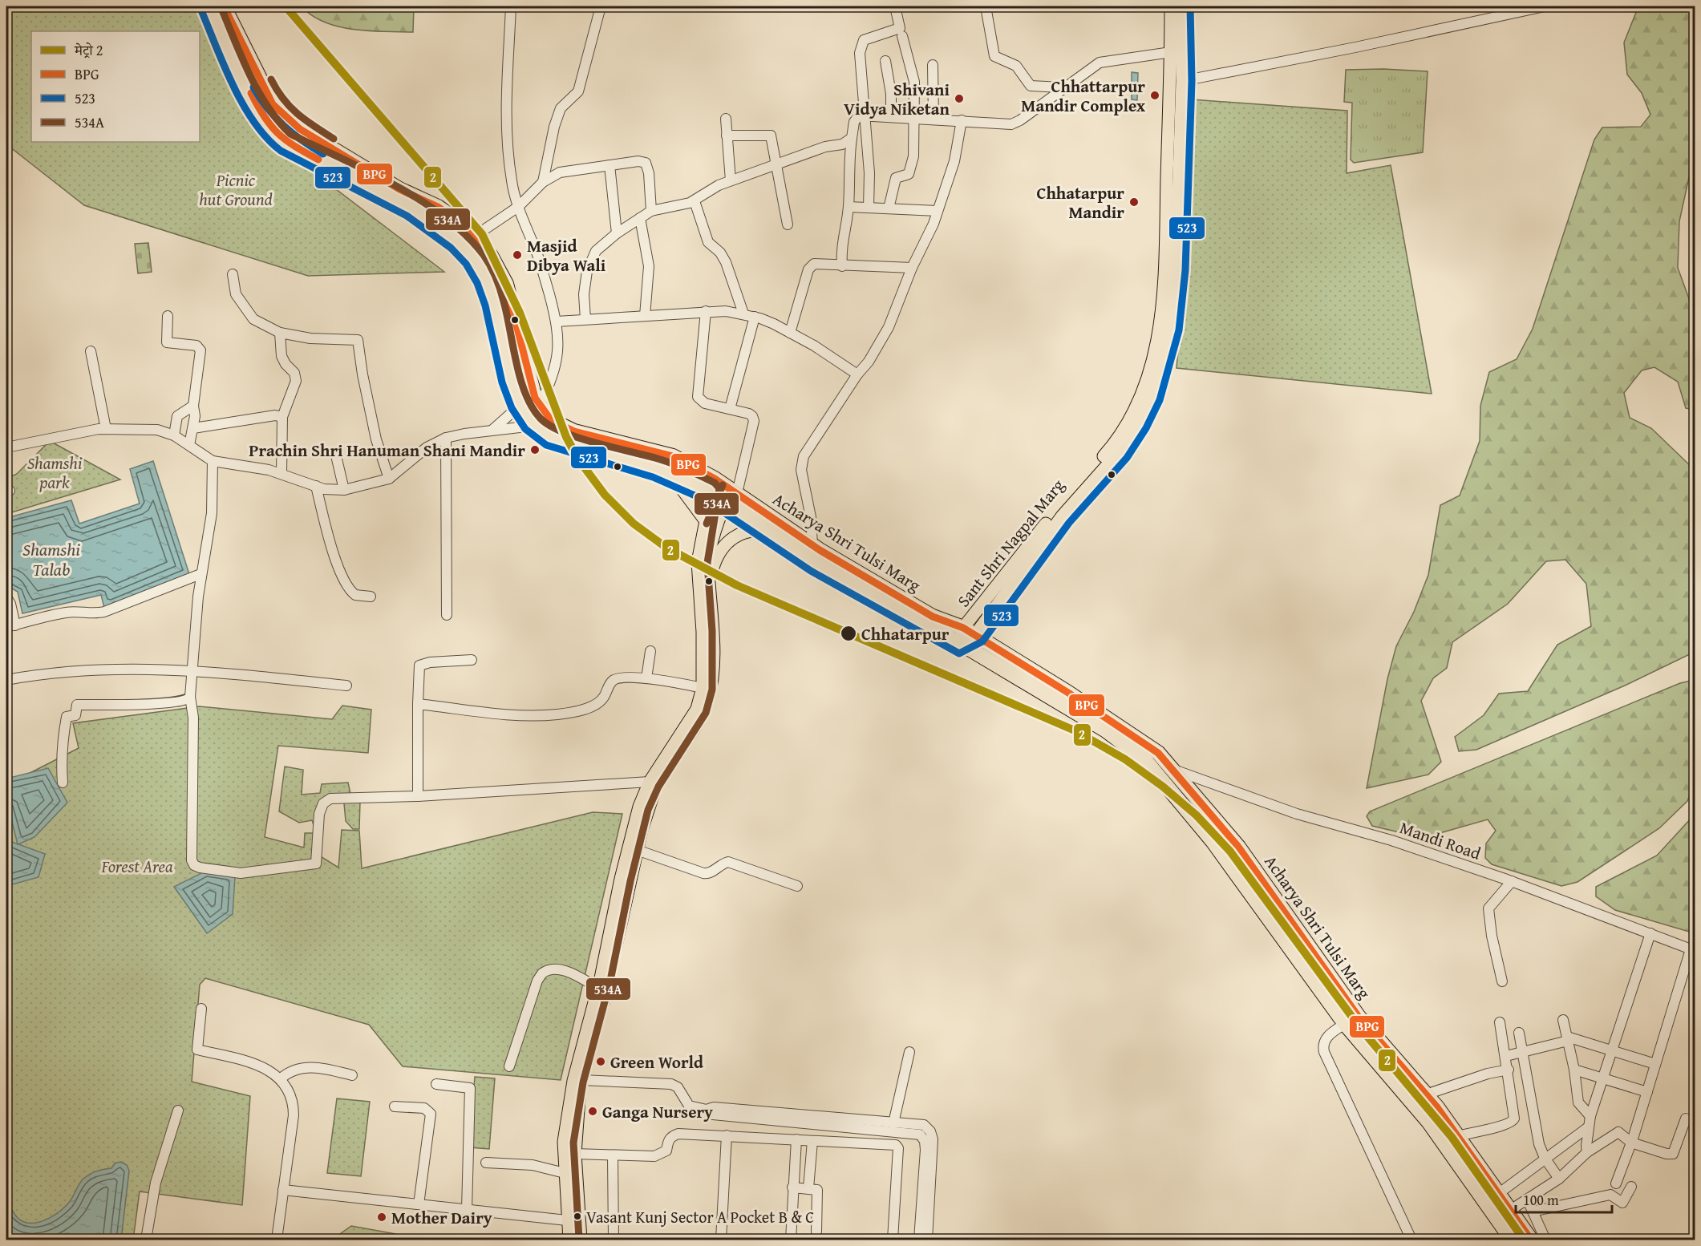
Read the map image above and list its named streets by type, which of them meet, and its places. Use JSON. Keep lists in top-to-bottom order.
{
  "streets": {
    "highway": ["Acharya Shri Tulsi Marg"],
    "main road": ["Sant Shri Nagpal Marg"],
    "street": ["Mandi Road"]
  },
  "crossings": [
    ["Acharya Shri Tulsi Marg", "Sant Shri Nagpal Marg"],
    ["Acharya Shri Tulsi Marg", "Mandi Road"]
  ],
  "water": ["Shamshi Talab"],
  "parks": ["Picnic hut Ground", "Shamshi park", "Forest Area"],
  "places": [
    "Chhattarpur Mandir Complex",
    "Shivani Vidya Niketan",
    "Chhatarpur Mandir",
    "Masjid Dibya Wali",
    "Prachin Shri Hanuman Shani Mandir",
    "Chhatarpur",
    "Green World",
    "Ganga Nursery",
    "Vasant Kunj Sector A Pocket B & C",
    "Mother Dairy"
  ],
  "lines": [
    "metro line 2",
    "transit line BPG",
    "transit line 523",
    "transit line 534A"
  ],
  "legend": [
    "मेट्रो 2",
    "BPG",
    "523",
    "534A"
  ],
  "scale_bar": "100 m"
}
